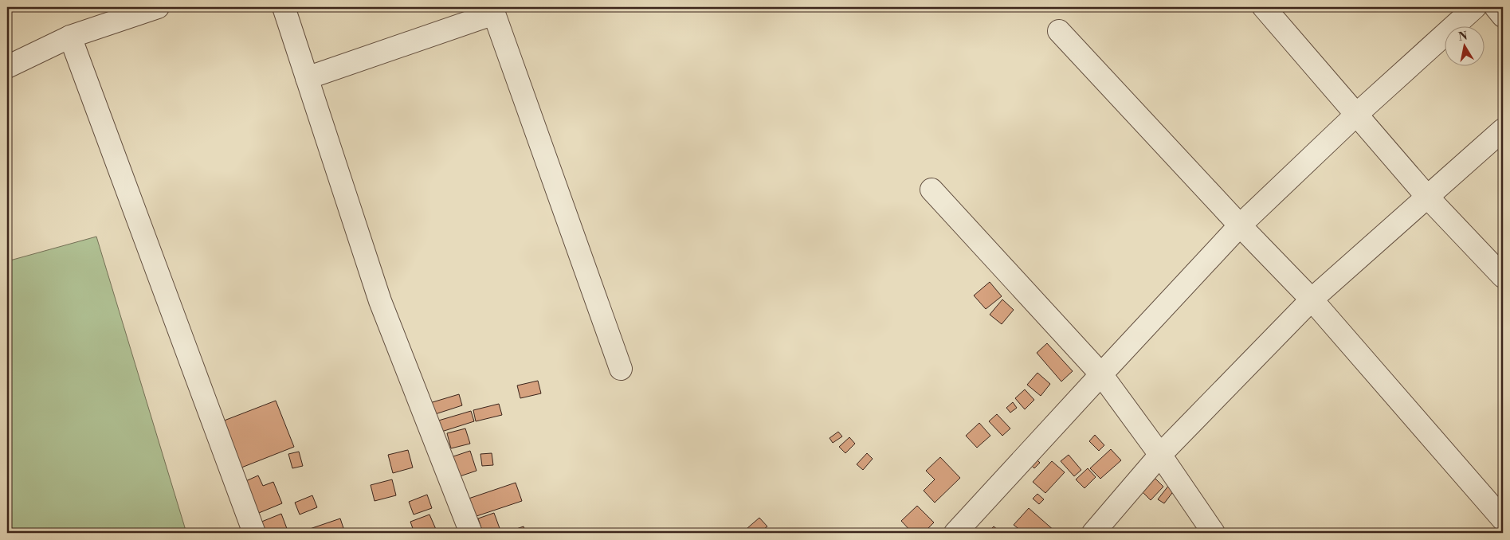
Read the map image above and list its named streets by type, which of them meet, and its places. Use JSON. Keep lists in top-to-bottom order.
{
  "north": "top"
}
